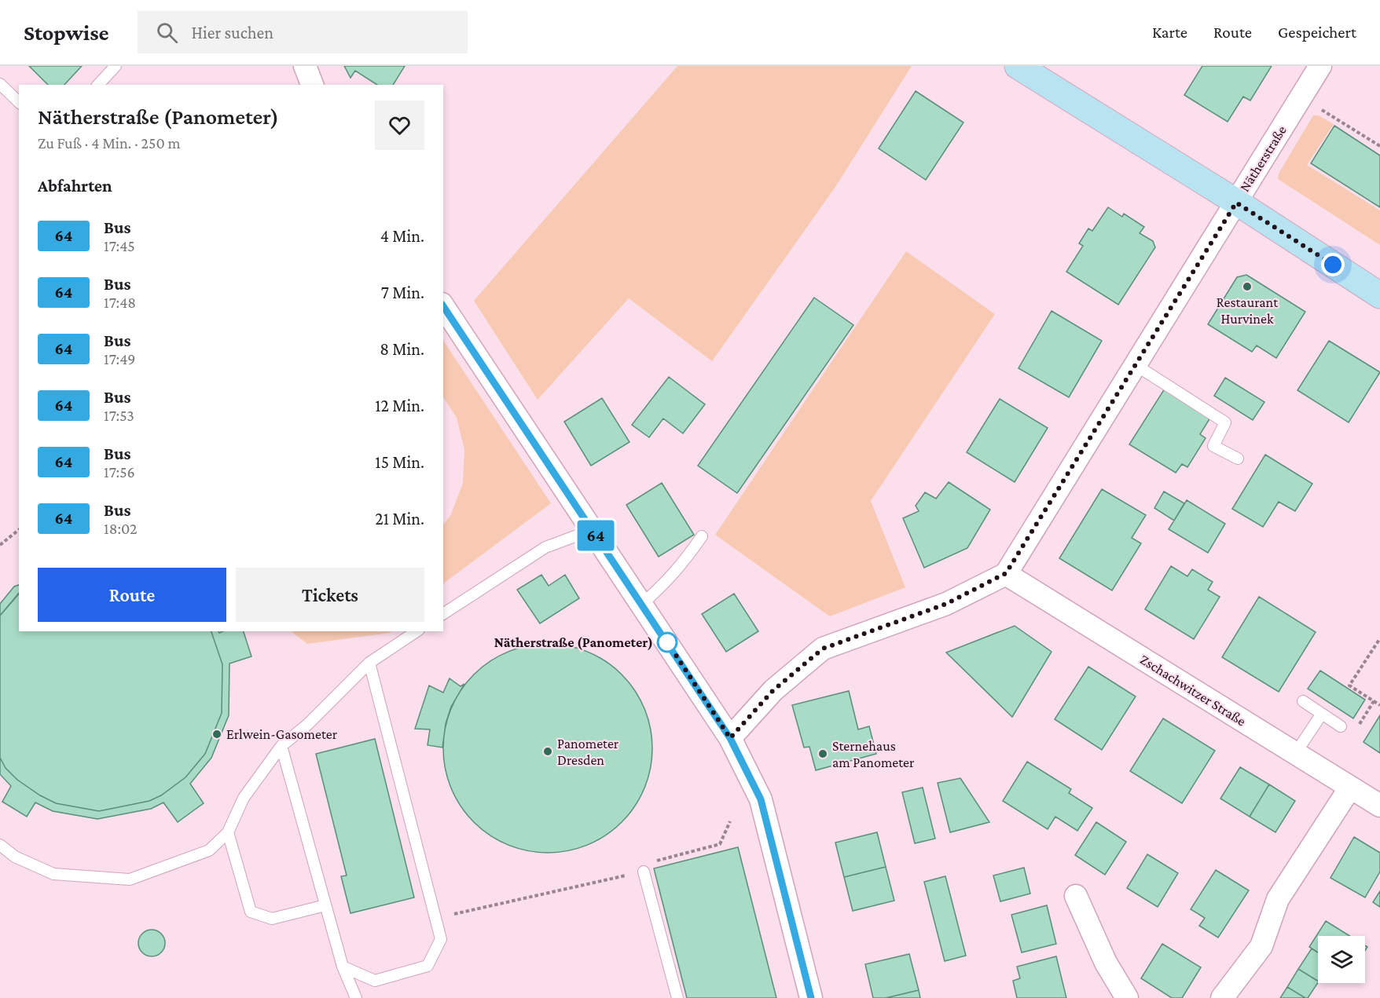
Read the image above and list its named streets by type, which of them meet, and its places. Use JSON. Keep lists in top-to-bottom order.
{
  "streets": {
    "street": ["Nätherstraße", "Zschachwitzer Straße"]
  },
  "crossings": [
    ["Nätherstraße", "Zschachwitzer Straße"]
  ],
  "places": [
    "Restaurant Hurvinek",
    "Nätherstraße (Panometer)",
    "Erlwein-Gasometer",
    "Panometer Dresden",
    "Sternehaus am Panometer"
  ],
  "lines": ["bus line 64"],
  "page": {
    "header": "Stopwise",
    "search": "Hier suchen",
    "nav": ["Karte", "Route", "Gespeichert"],
    "on_map": "64",
    "heading": [
      ["Nätherstraße (Panometer)", "Zu Fuß · 4 Min. · 250 m"],
      "Abfahrten"
    ],
    "list": [
      {
        "mark": "64",
        "name": "Bus",
        "note": "17:45",
        "value": "4 Min."
      },
      {
        "mark": "64",
        "name": "Bus",
        "note": "17:48",
        "value": "7 Min."
      },
      {
        "mark": "64",
        "name": "Bus",
        "note": "17:49",
        "value": "8 Min."
      },
      {
        "mark": "64",
        "name": "Bus",
        "note": "17:53",
        "value": "12 Min."
      },
      {
        "mark": "64",
        "name": "Bus",
        "note": "17:56",
        "value": "15 Min."
      },
      {
        "mark": "64",
        "name": "Bus",
        "note": "18:02",
        "value": "21 Min."
      }
    ],
    "buttons": ["Route", "Tickets"]
  }
}
